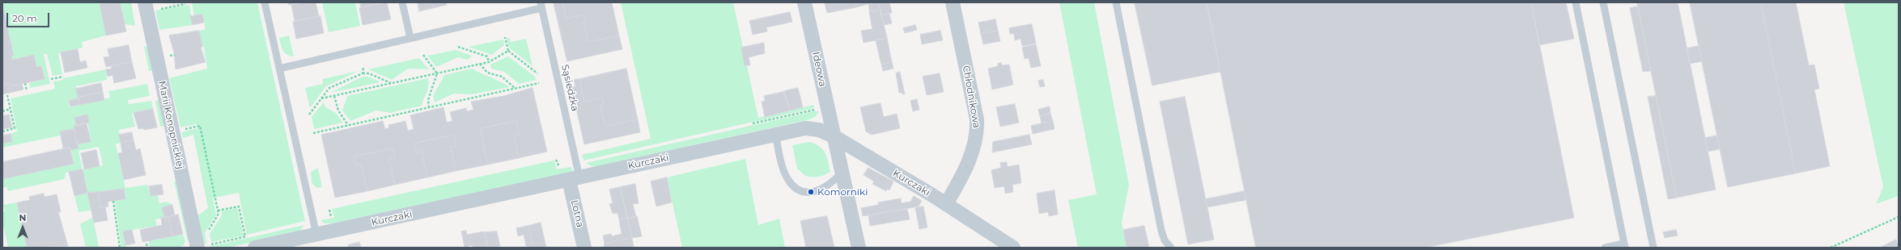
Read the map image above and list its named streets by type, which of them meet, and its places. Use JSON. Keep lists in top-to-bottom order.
{
  "streets": {
    "street": [
      "Ideowa",
      "Chłodnikowa",
      "Marii Konopnickiej",
      "Kurczaki",
      "Lotna"
    ],
    "lane": ["Sąsiedzka"]
  },
  "crossings": [
    ["Ideowa", "Kurczaki"],
    ["Sąsiedzka", "Kurczaki"],
    ["Sąsiedzka", "Lotna"],
    ["Chłodnikowa", "Kurczaki"],
    ["Kurczaki", "Lotna"]
  ],
  "places": ["Komorniki"],
  "scale_bar": "20 m",
  "north": "top"
}
